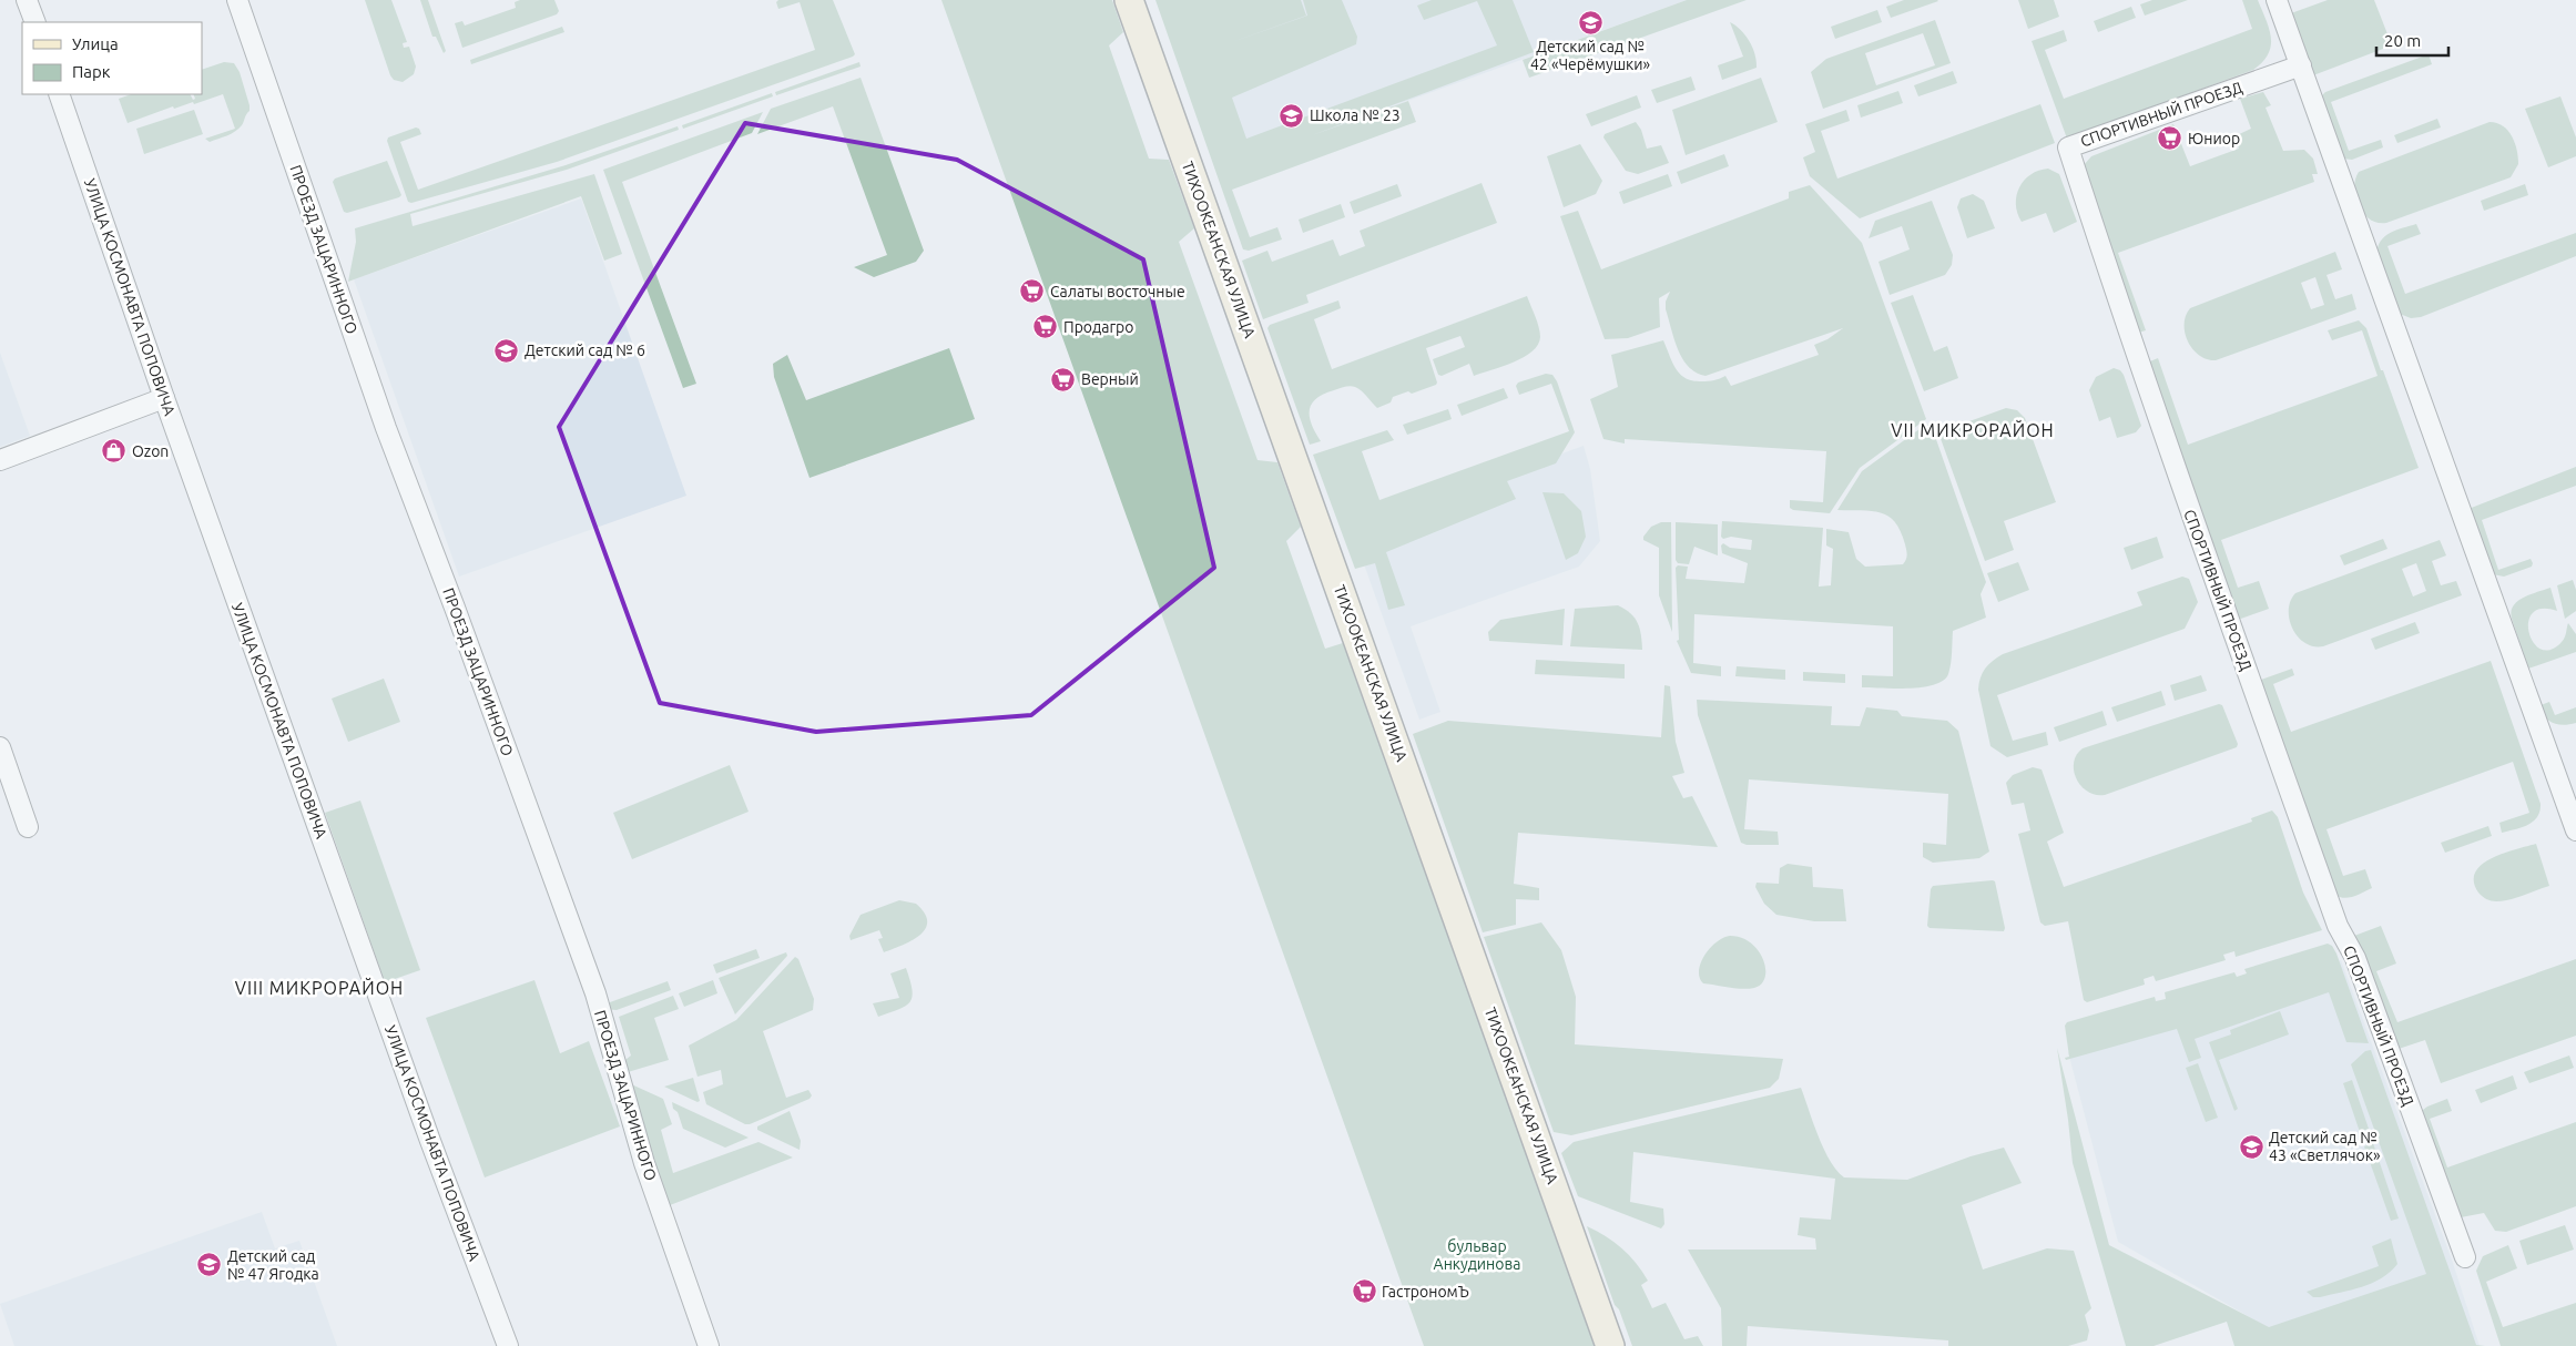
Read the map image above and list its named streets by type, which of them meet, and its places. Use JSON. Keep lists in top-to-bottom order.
{
  "streets": {
    "street": [
      "СПОРТИВНЫЙ ПРОЕЗД",
      "ПРОЕЗД ЗАЦАРИННОГО",
      "ТИХООКЕАНСКАЯ УЛИЦА",
      "УЛИЦА КОСМОНАВТА ПОПОВИЧА"
    ]
  },
  "districts": ["VII МИКРОРАЙОН", "VIII МИКРОРАЙОН"],
  "parks": ["бульвар Анкудинова"],
  "places": {
    "school or university": [
      "Детский сад № 42 «Черёмушки»",
      "Школа № 23",
      "Детский сад № 6",
      "Детский сад № 43 «Светлячок»",
      "Детский сад № 47 Ягодка"
    ],
    "supermarket": [
      "Юниор",
      "Салаты восточные",
      "Продагро",
      "Верный",
      "ГастрономЪ"
    ],
    "shop": ["Ozon"]
  },
  "legend": ["Улица", "Парк"],
  "scale_bar": "20 m"
}
